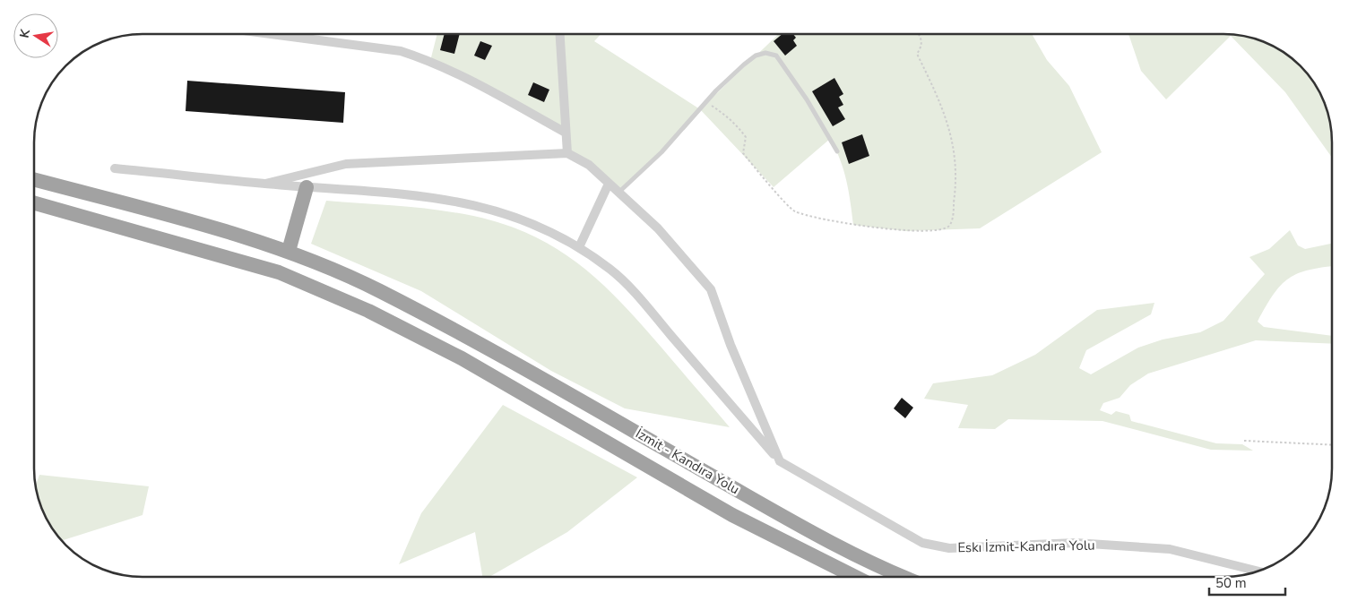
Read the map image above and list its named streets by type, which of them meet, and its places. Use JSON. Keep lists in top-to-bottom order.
{
  "streets": {
    "highway": ["İzmit - Kandıra Yolu"],
    "street": ["Eskı İzmit-Kandıra Yolu"]
  },
  "scale_bar": "50 m",
  "north": "left"
}
